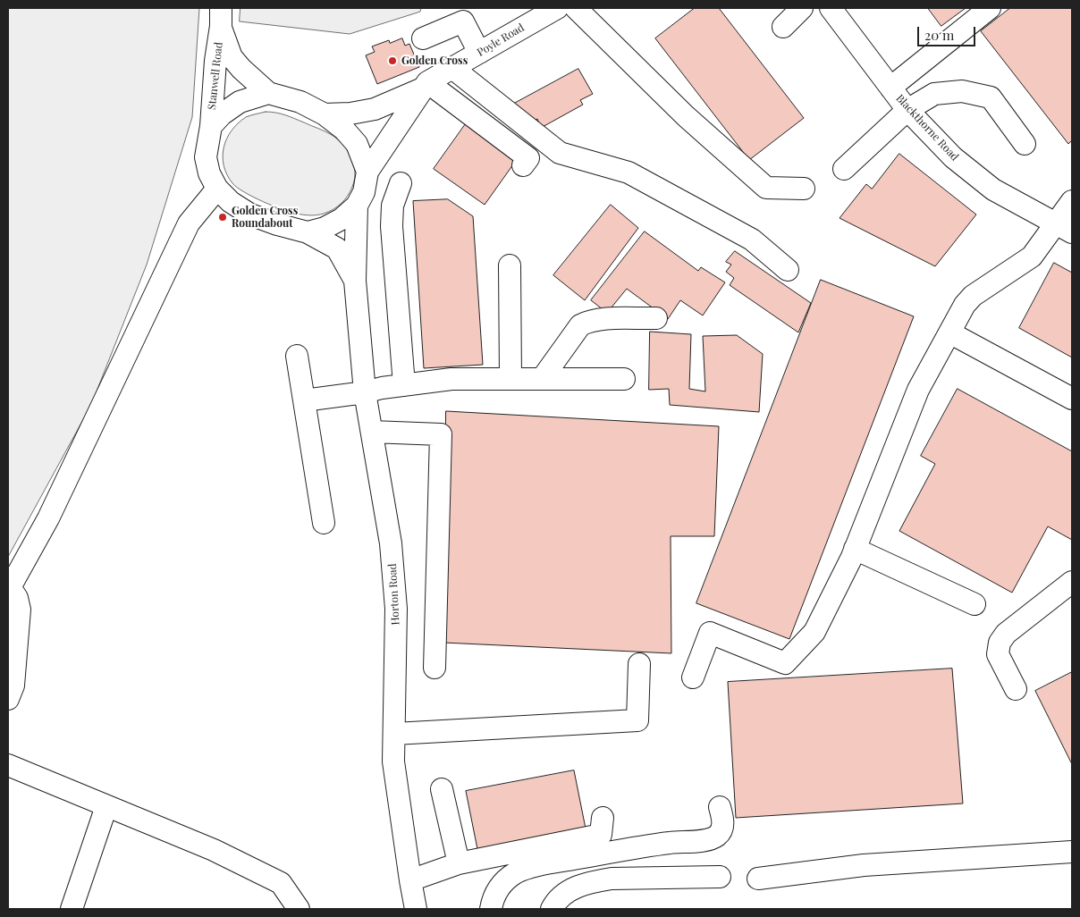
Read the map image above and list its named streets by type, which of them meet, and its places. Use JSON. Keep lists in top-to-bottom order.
{
  "streets": {
    "street": [
      "Poyle Road",
      "Stanwell Road",
      "Blackthorne Road",
      "Horton Road"
    ]
  },
  "crossings": [
    ["Poyle Road", "Stanwell Road"],
    ["Poyle Road", "Horton Road"],
    ["Stanwell Road", "Horton Road"]
  ],
  "places": ["Golden Cross", "Golden Cross Roundabout"],
  "scale_bar": "20 m"
}
